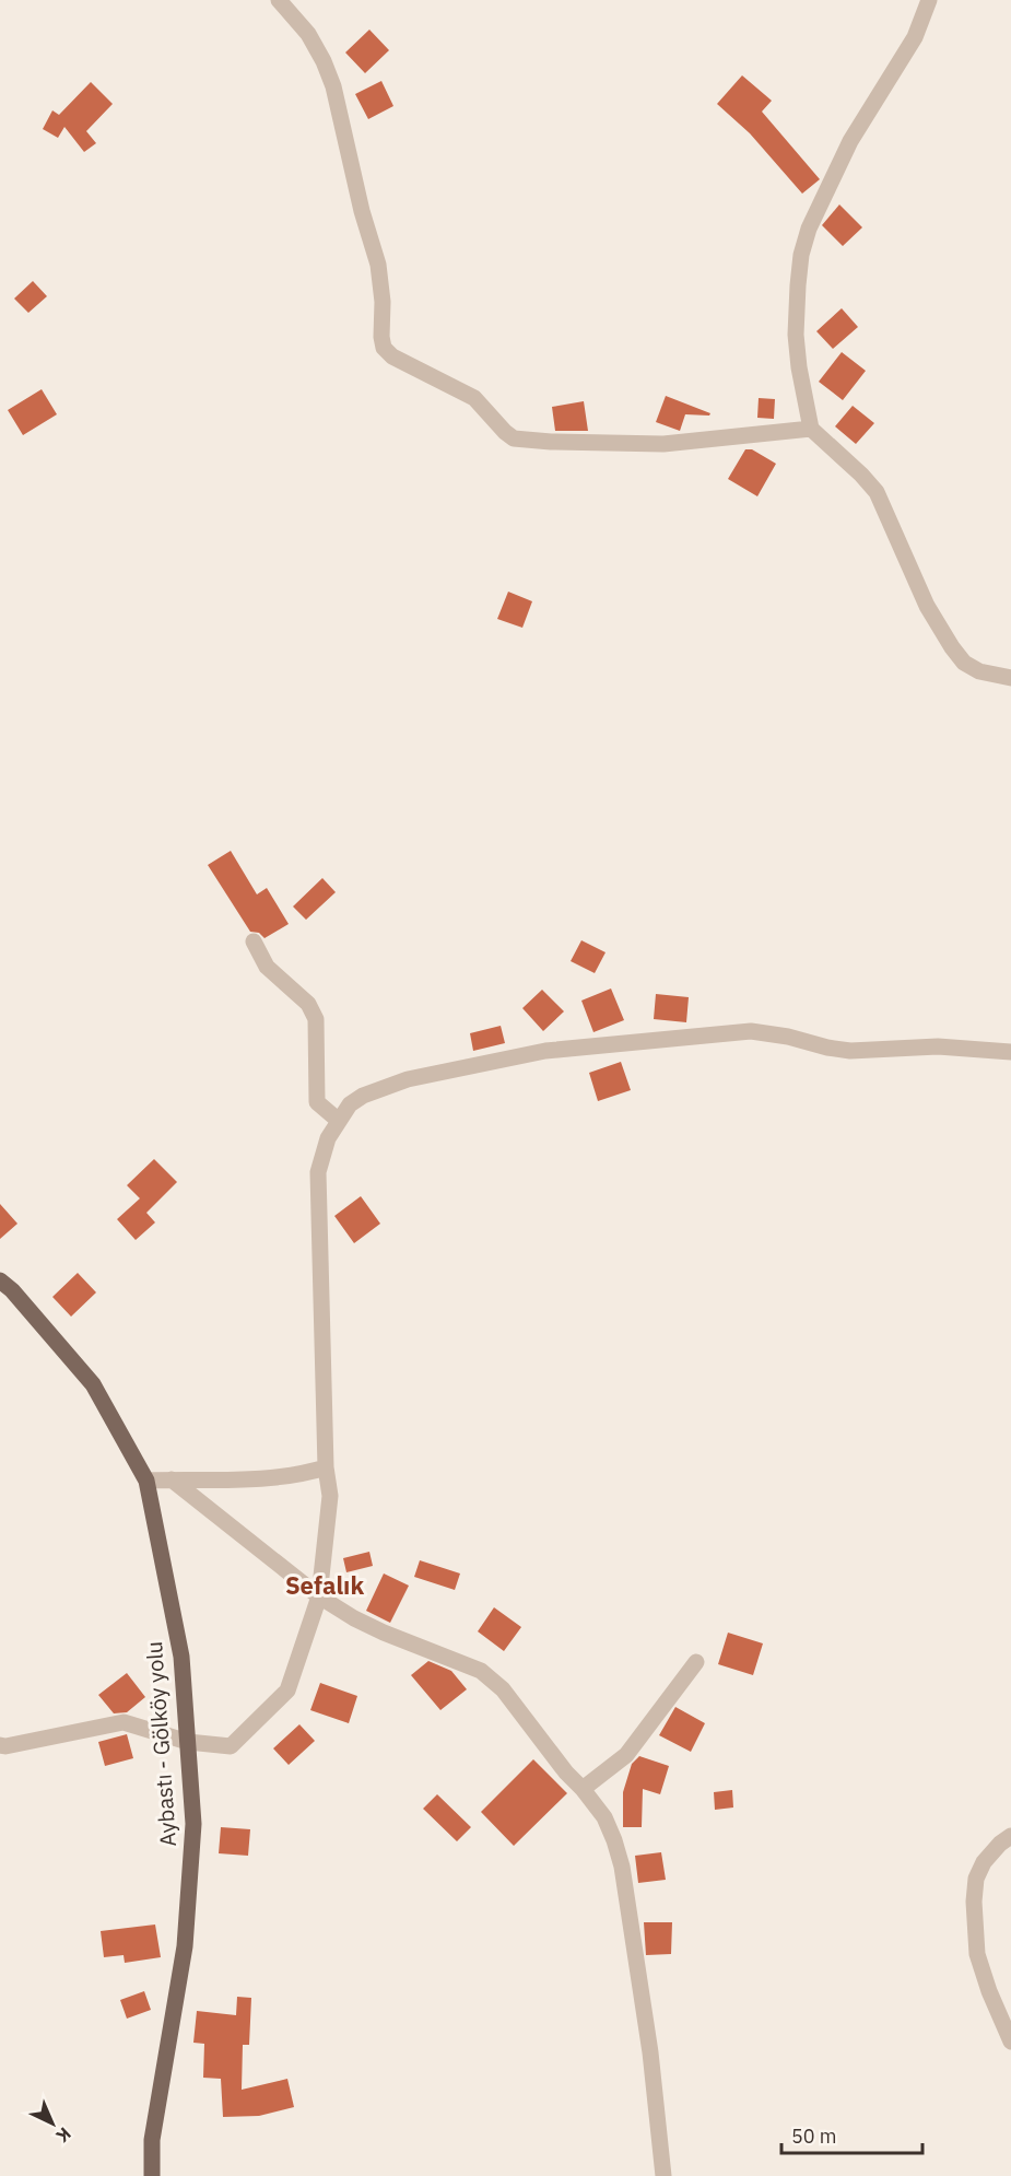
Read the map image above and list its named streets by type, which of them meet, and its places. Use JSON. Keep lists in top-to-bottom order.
{
  "streets": {
    "main road": ["Aybastı - Gölköy yolu"]
  },
  "districts": ["Sefalık"],
  "scale_bar": "50 m",
  "north": "bottom right"
}
